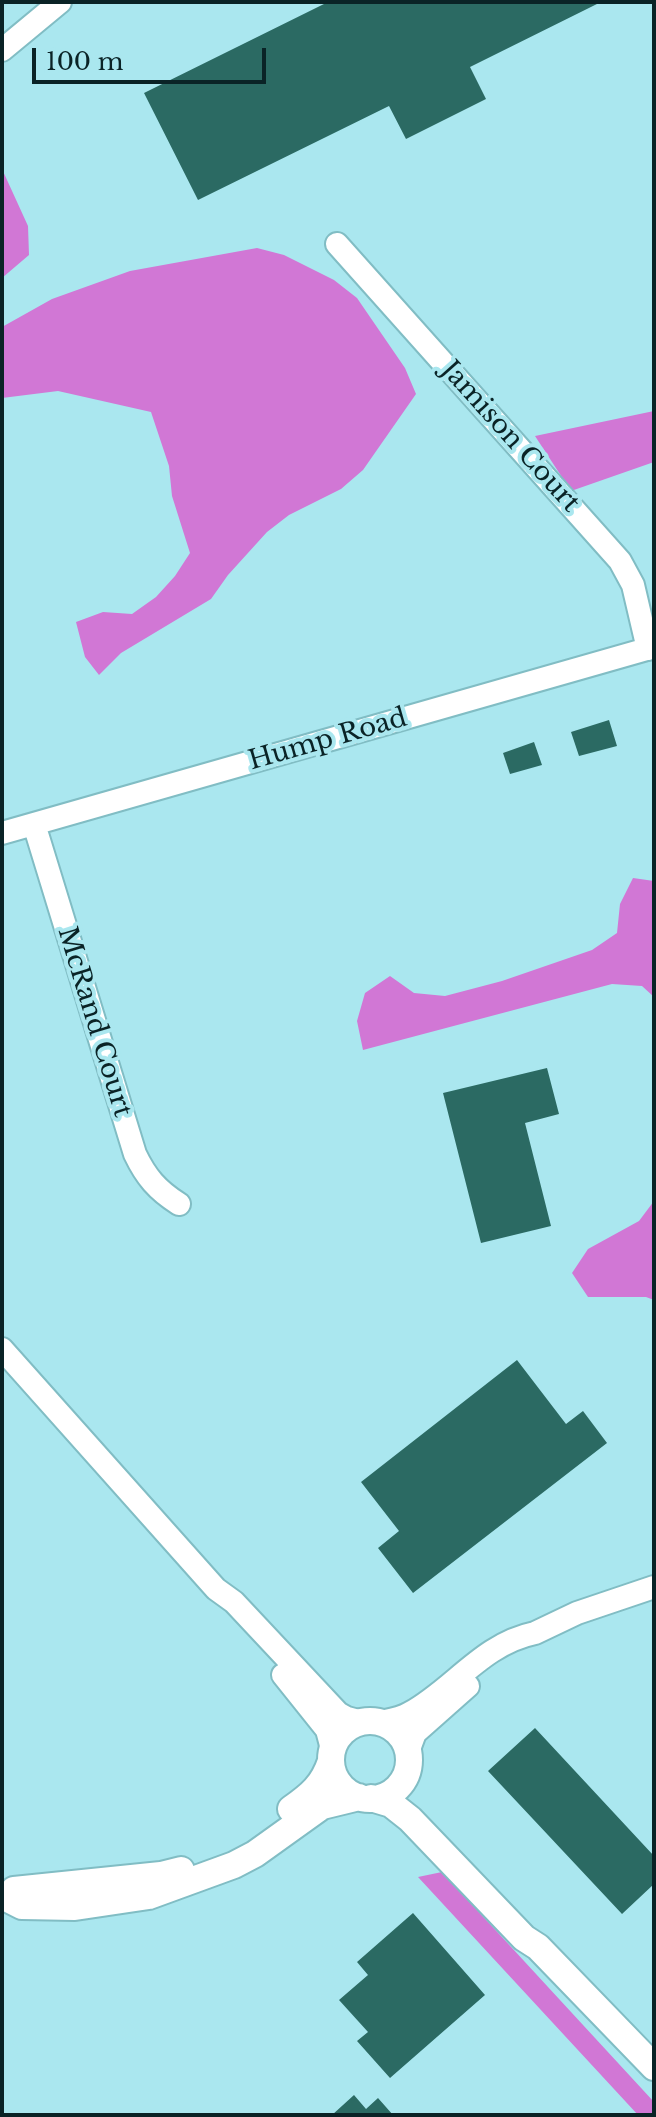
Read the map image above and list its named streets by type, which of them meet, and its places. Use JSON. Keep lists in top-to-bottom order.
{
  "streets": {
    "street": ["Jamison Court", "Hump Road", "McRand Court"]
  },
  "crossings": [
    ["Jamison Court", "Hump Road"],
    ["Hump Road", "McRand Court"]
  ],
  "scale_bar": "100 m"
}
